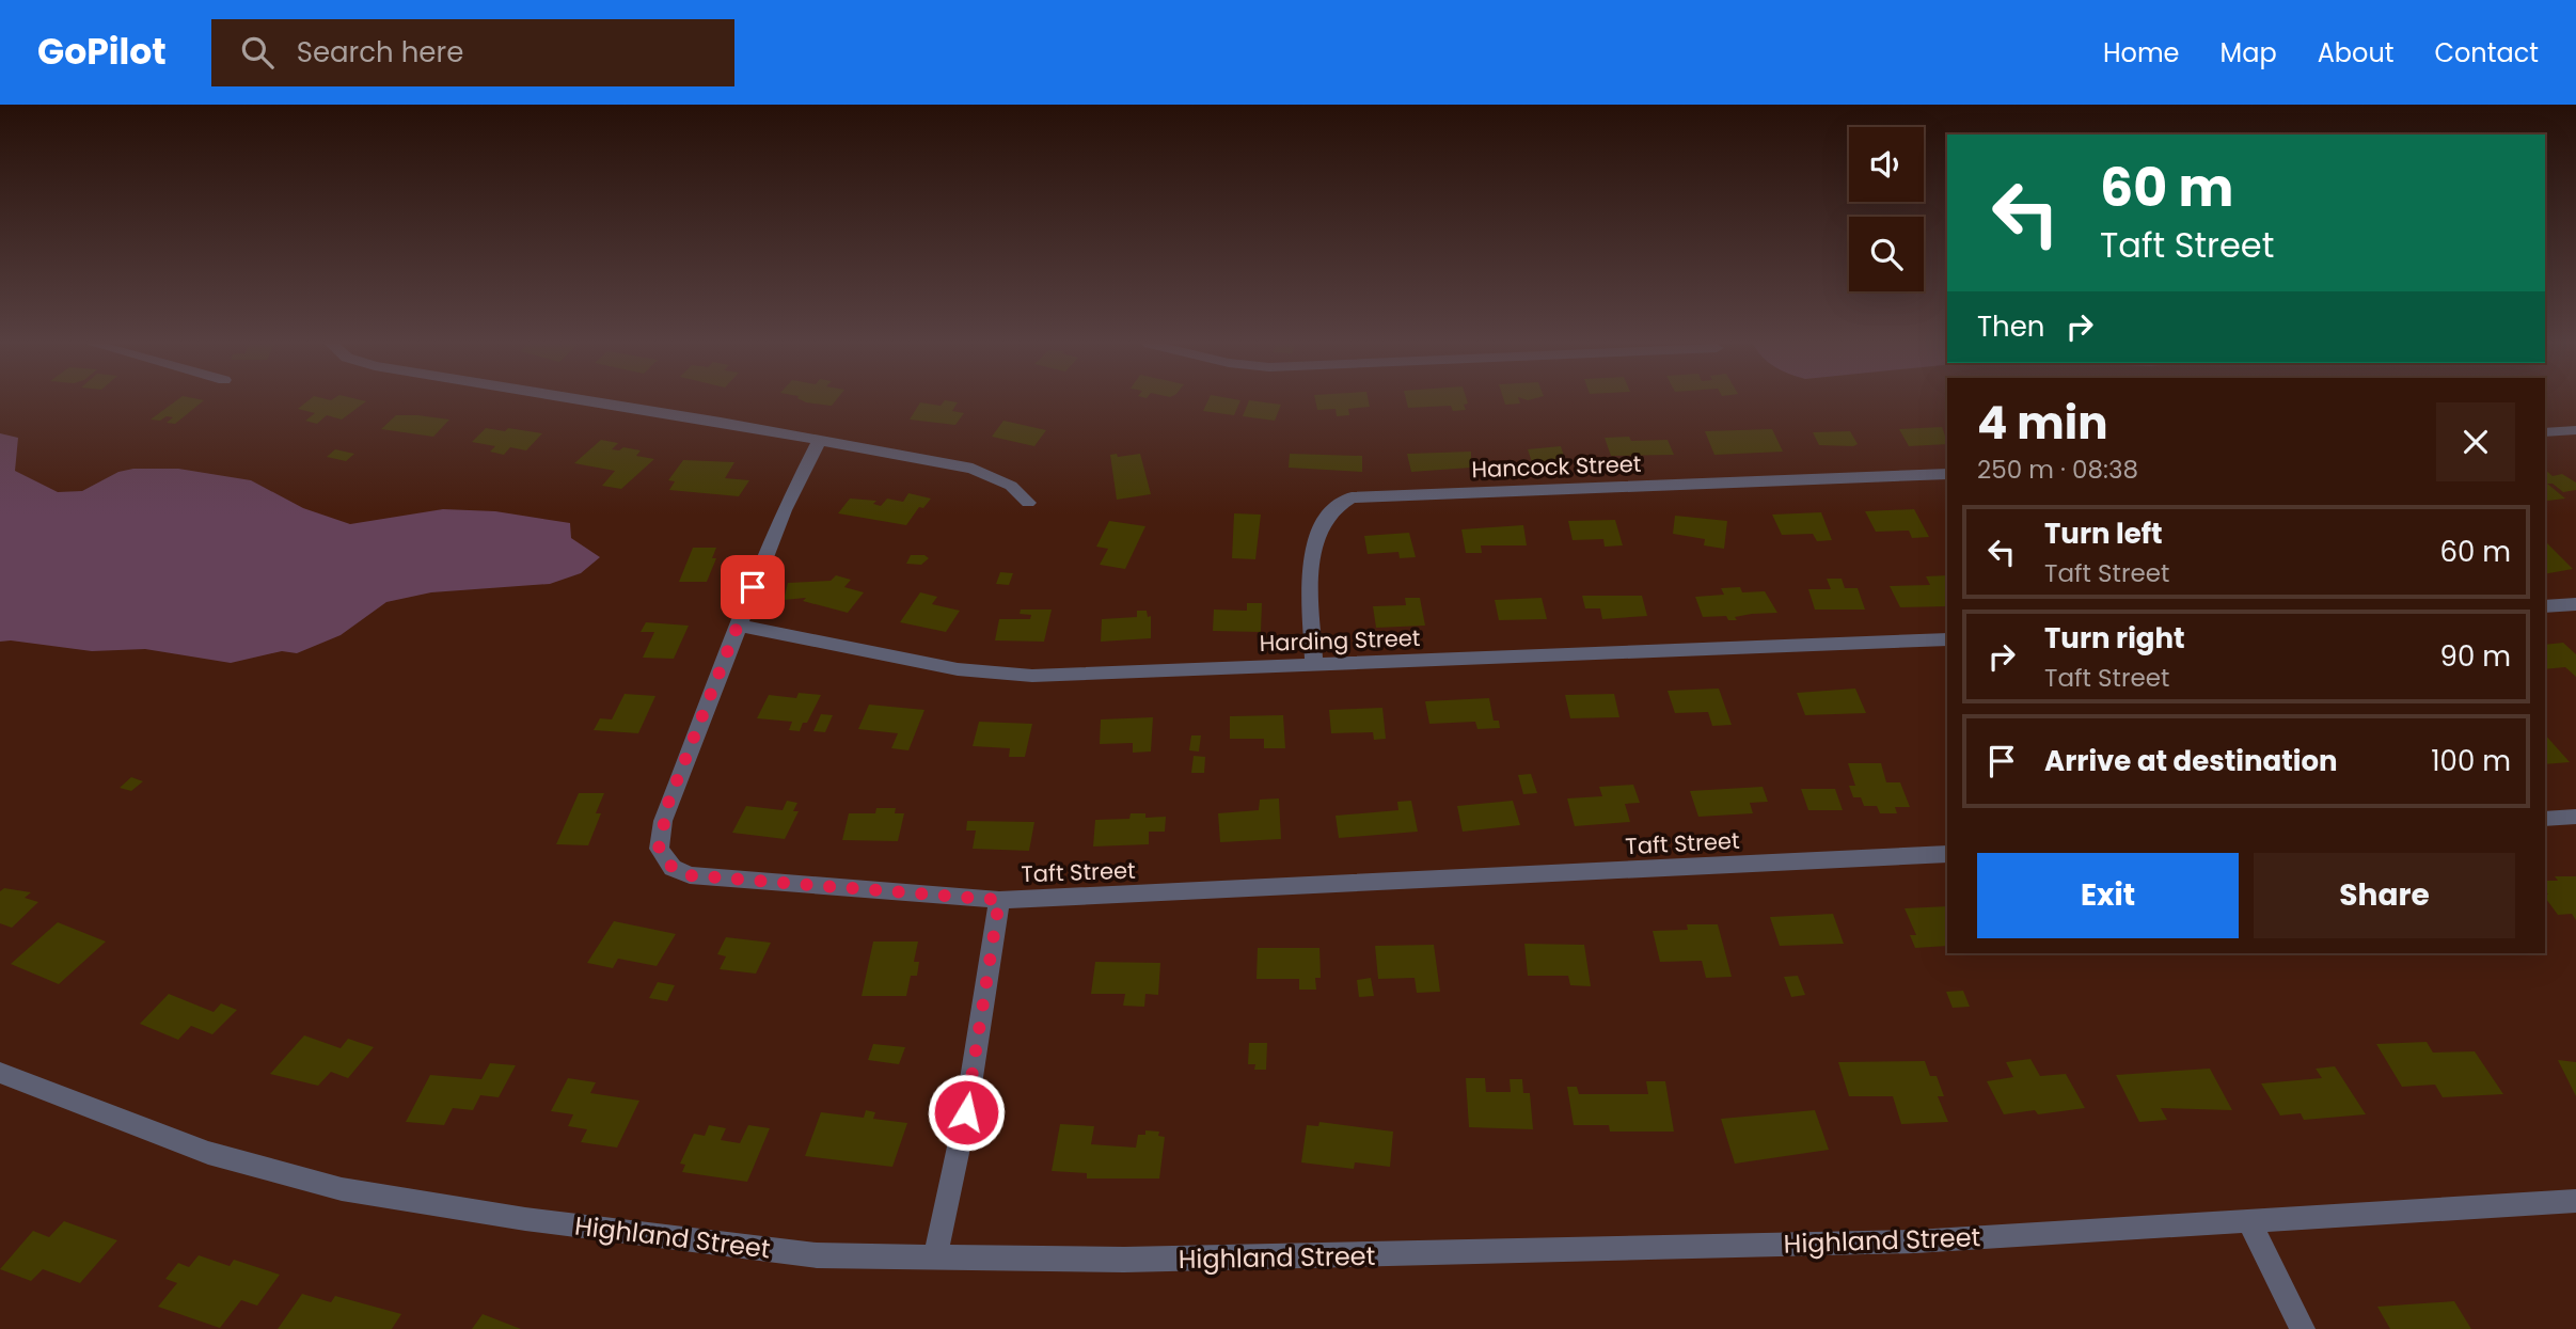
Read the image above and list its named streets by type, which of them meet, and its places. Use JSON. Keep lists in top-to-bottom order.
{
  "streets": {
    "street": [
      "Hancock Street",
      "Harding Street",
      "Taft Street",
      "Highland Street"
    ]
  },
  "crossings": [
    ["Hancock Street", "Harding Street"],
    ["Harding Street", "Taft Street"]
  ],
  "page": {
    "header": "GoPilot",
    "search": "Search here",
    "nav": [
      "Home",
      "Map",
      "About",
      "Contact"
    ],
    "turn": ["60 m", "Taft Street"],
    "then": "Then",
    "heading": ["4 min", "250 m · 08:38"],
    "list": [
      {
        "name": "Turn left",
        "note": "Taft Street",
        "value": "60 m"
      },
      {
        "name": "Turn right",
        "note": "Taft Street",
        "value": "90 m"
      },
      {
        "name": "Arrive at destination",
        "value": "100 m"
      }
    ],
    "buttons": ["Exit", "Share"]
  }
}
